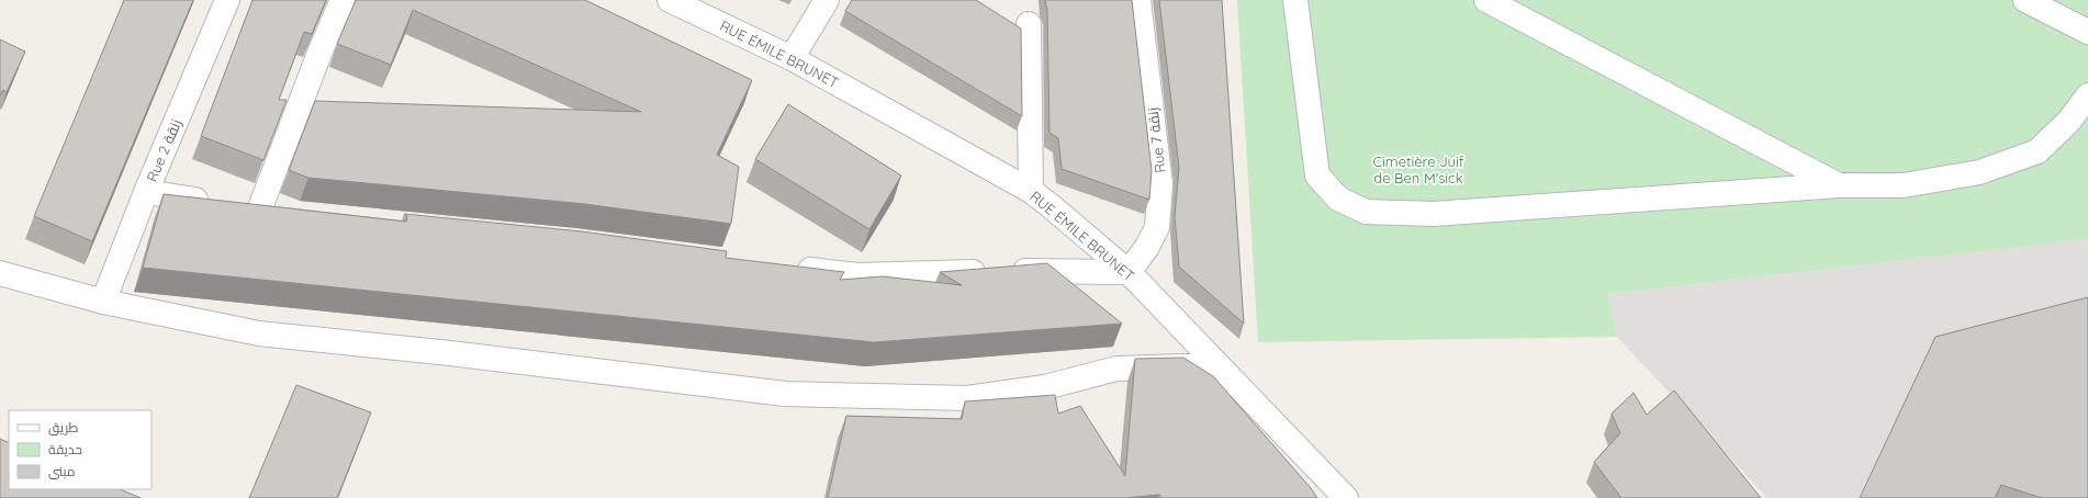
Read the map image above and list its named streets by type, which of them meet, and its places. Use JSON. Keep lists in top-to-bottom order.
{
  "streets": {
    "street": ["RUE ÉMILE BRUNET", "Rue 7 زنقة", "Rue 2 زنقة"]
  },
  "crossings": [
    ["RUE ÉMILE BRUNET", "Rue 7 زنقة"]
  ],
  "parks": ["Cimetière Juif de Ben M'sick"],
  "legend": ["طريق", "حديقة", "مبنى"]
}
